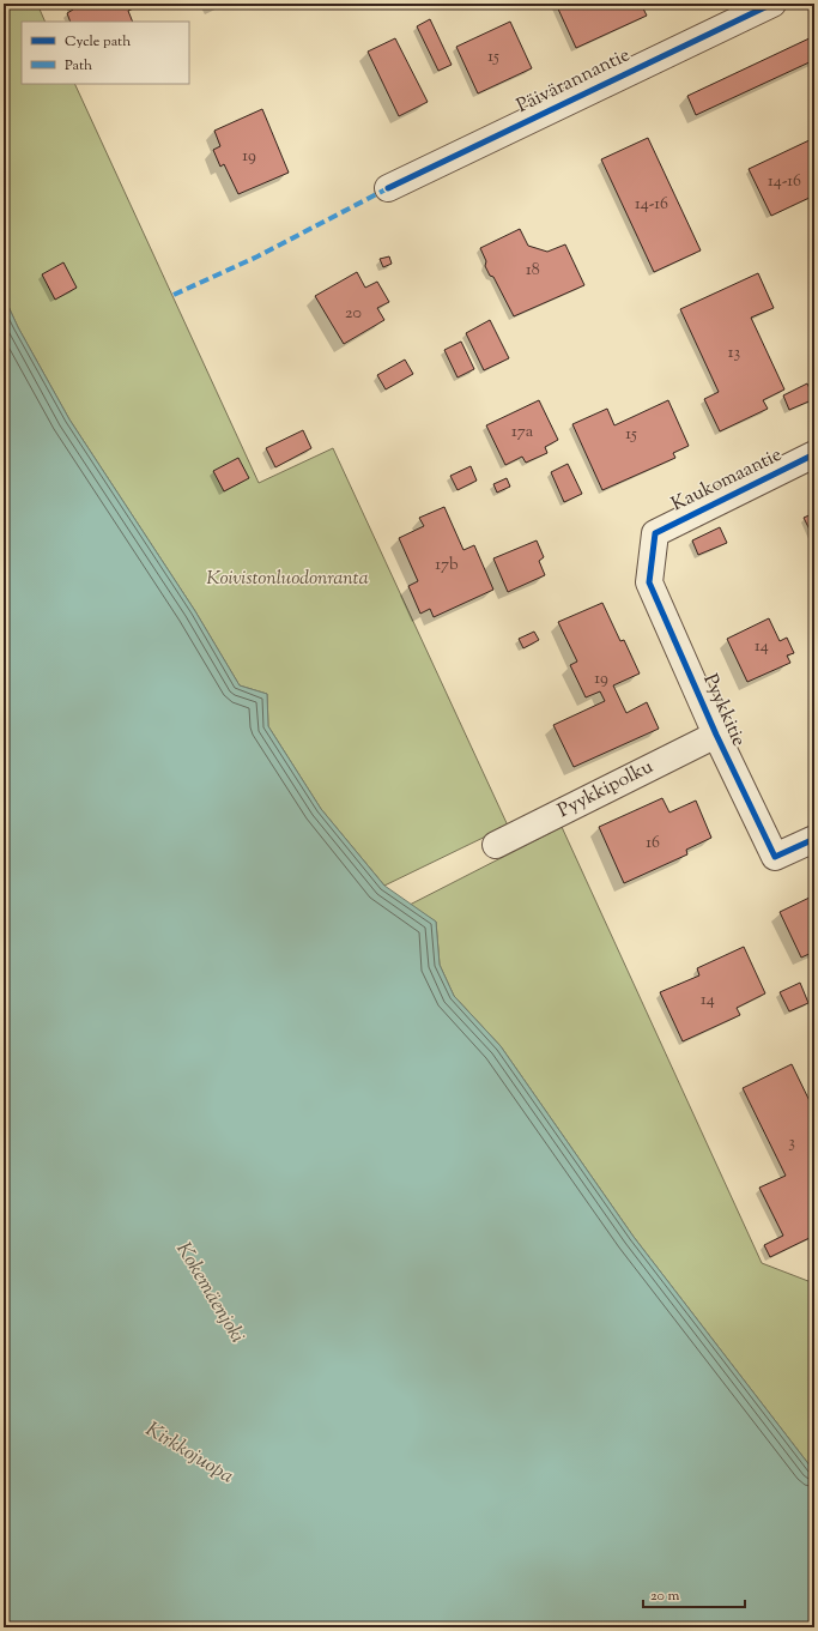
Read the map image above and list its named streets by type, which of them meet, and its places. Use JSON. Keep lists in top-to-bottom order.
{
  "streets": {
    "street": [
      "Päivärannantie",
      "Kaukomaantie",
      "Pyykkitie",
      "Pyykkipolku"
    ]
  },
  "crossings": [
    ["Kaukomaantie", "Pyykkitie"],
    ["Pyykkitie", "Pyykkipolku"]
  ],
  "water": ["Kokemäenjoki", "Kirkkojuopa"],
  "parks": ["Koivistonluodonranta"],
  "house_numbers": [
    "15",
    "19",
    "14-16",
    "14-16",
    "18",
    "20",
    "13",
    "17a",
    "15",
    "17b",
    "14",
    "19",
    "16",
    "14",
    "3"
  ],
  "legend": ["Cycle path", "Path"],
  "scale_bar": "20 m"
}
